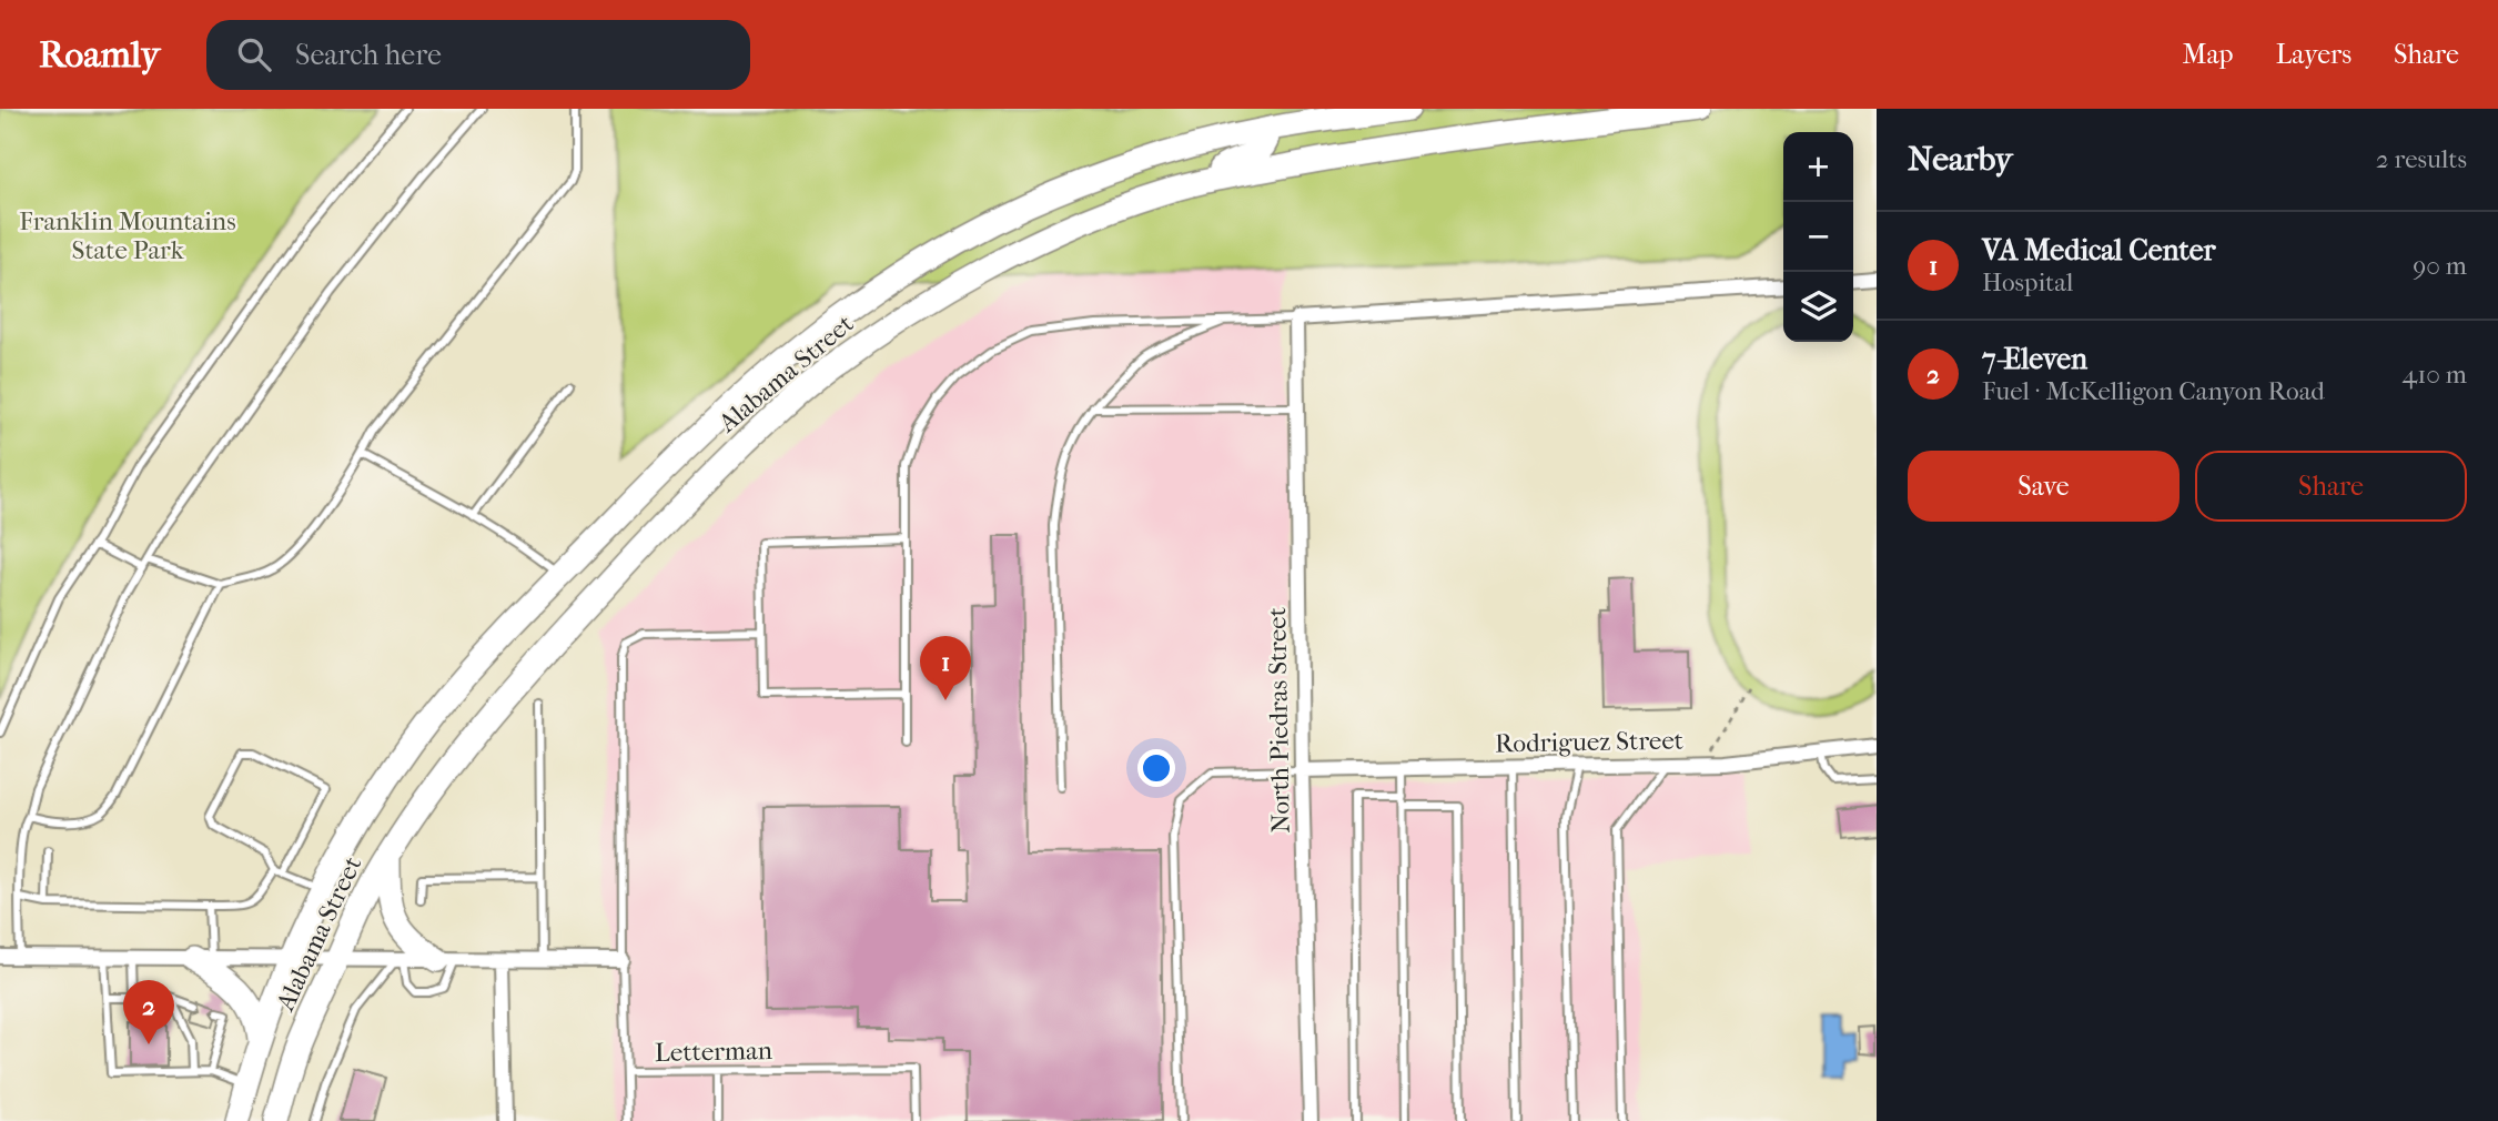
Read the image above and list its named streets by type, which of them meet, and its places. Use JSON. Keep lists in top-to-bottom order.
{
  "streets": {
    "main road": ["Alabama Street"],
    "street": ["North Piedras Street", "Rodriguez Street"],
    "lane": ["Letterman"]
  },
  "crossings": [
    ["North Piedras Street", "Rodriguez Street"]
  ],
  "parks": ["Franklin Mountains State Park"],
  "page": {
    "header": "Roamly",
    "search": "Search here",
    "nav": ["Map", "Layers", "Share"],
    "heading": ["Nearby", "2 results"],
    "map_buttons": ["+", "−"],
    "list": [
      {
        "mark": "1",
        "name": "VA Medical Center",
        "note": "Hospital",
        "value": "90 m"
      },
      {
        "mark": "2",
        "name": "7-Eleven",
        "note": "Fuel · McKelligon Canyon Road",
        "value": "410 m"
      }
    ],
    "buttons": ["Save", "Share"],
    "pins": ["1", "2"]
  }
}
